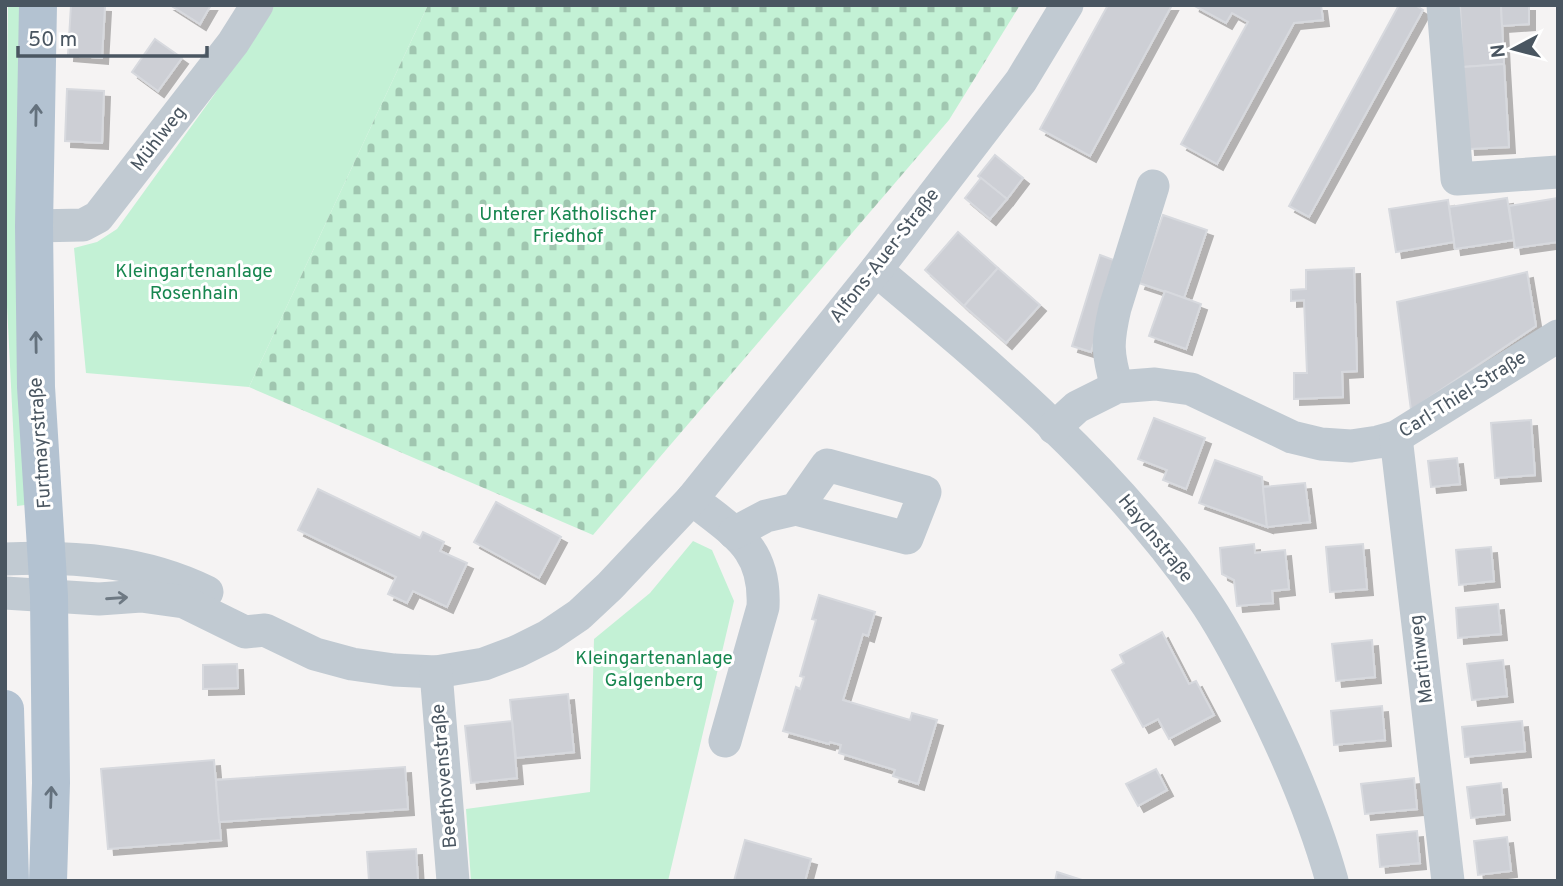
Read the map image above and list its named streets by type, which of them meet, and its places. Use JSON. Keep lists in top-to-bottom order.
{
  "streets": {
    "main road": ["Furtmayrstraße"],
    "street": [
      "Mühlweg",
      "Alfons-Auer-Straße",
      "Carl-Thiel-Straße",
      "Haydnstraße",
      "Martinweg",
      "Beethovenstraße"
    ]
  },
  "crossings": [
    ["Mühlweg", "Furtmayrstraße"],
    ["Alfons-Auer-Straße", "Furtmayrstraße"],
    ["Alfons-Auer-Straße", "Haydnstraße"],
    ["Alfons-Auer-Straße", "Beethovenstraße"],
    ["Carl-Thiel-Straße", "Haydnstraße"],
    ["Carl-Thiel-Straße", "Martinweg"]
  ],
  "one_way": ["Furtmayrstraße"],
  "parks": ["Unterer Katholischer Friedhof", "Kleingartenanlage Rosenhain", "Kleingartenanlage Galgenberg"],
  "scale_bar": "50 m",
  "north": "left"
}
